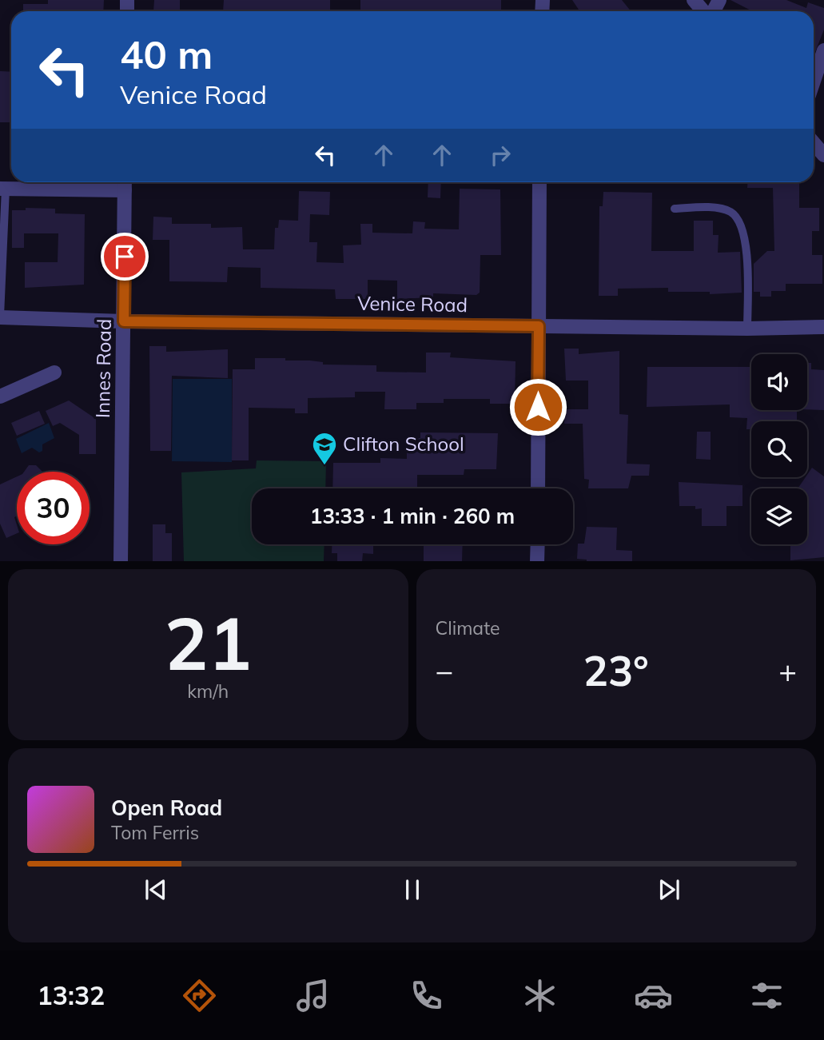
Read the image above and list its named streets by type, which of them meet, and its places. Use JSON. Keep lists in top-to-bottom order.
{
  "streets": {
    "street": ["Venice Road", "Innes Road"]
  },
  "crossings": [
    ["Venice Road", "Innes Road"]
  ],
  "places": {
    "school or university": ["Clifton School"]
  },
  "page": {
    "turn": ["40 m", "Venice Road"],
    "limit": "30",
    "trip": "13:33 · 1 min · 260 m",
    "tile": [
      ["21", "km/h"],
      "Climate"
    ],
    "heat": ["−", "23°", "+"],
    "song": ["Open Road", "Tom Ferris"],
    "tabs": "13:32"
  }
}
